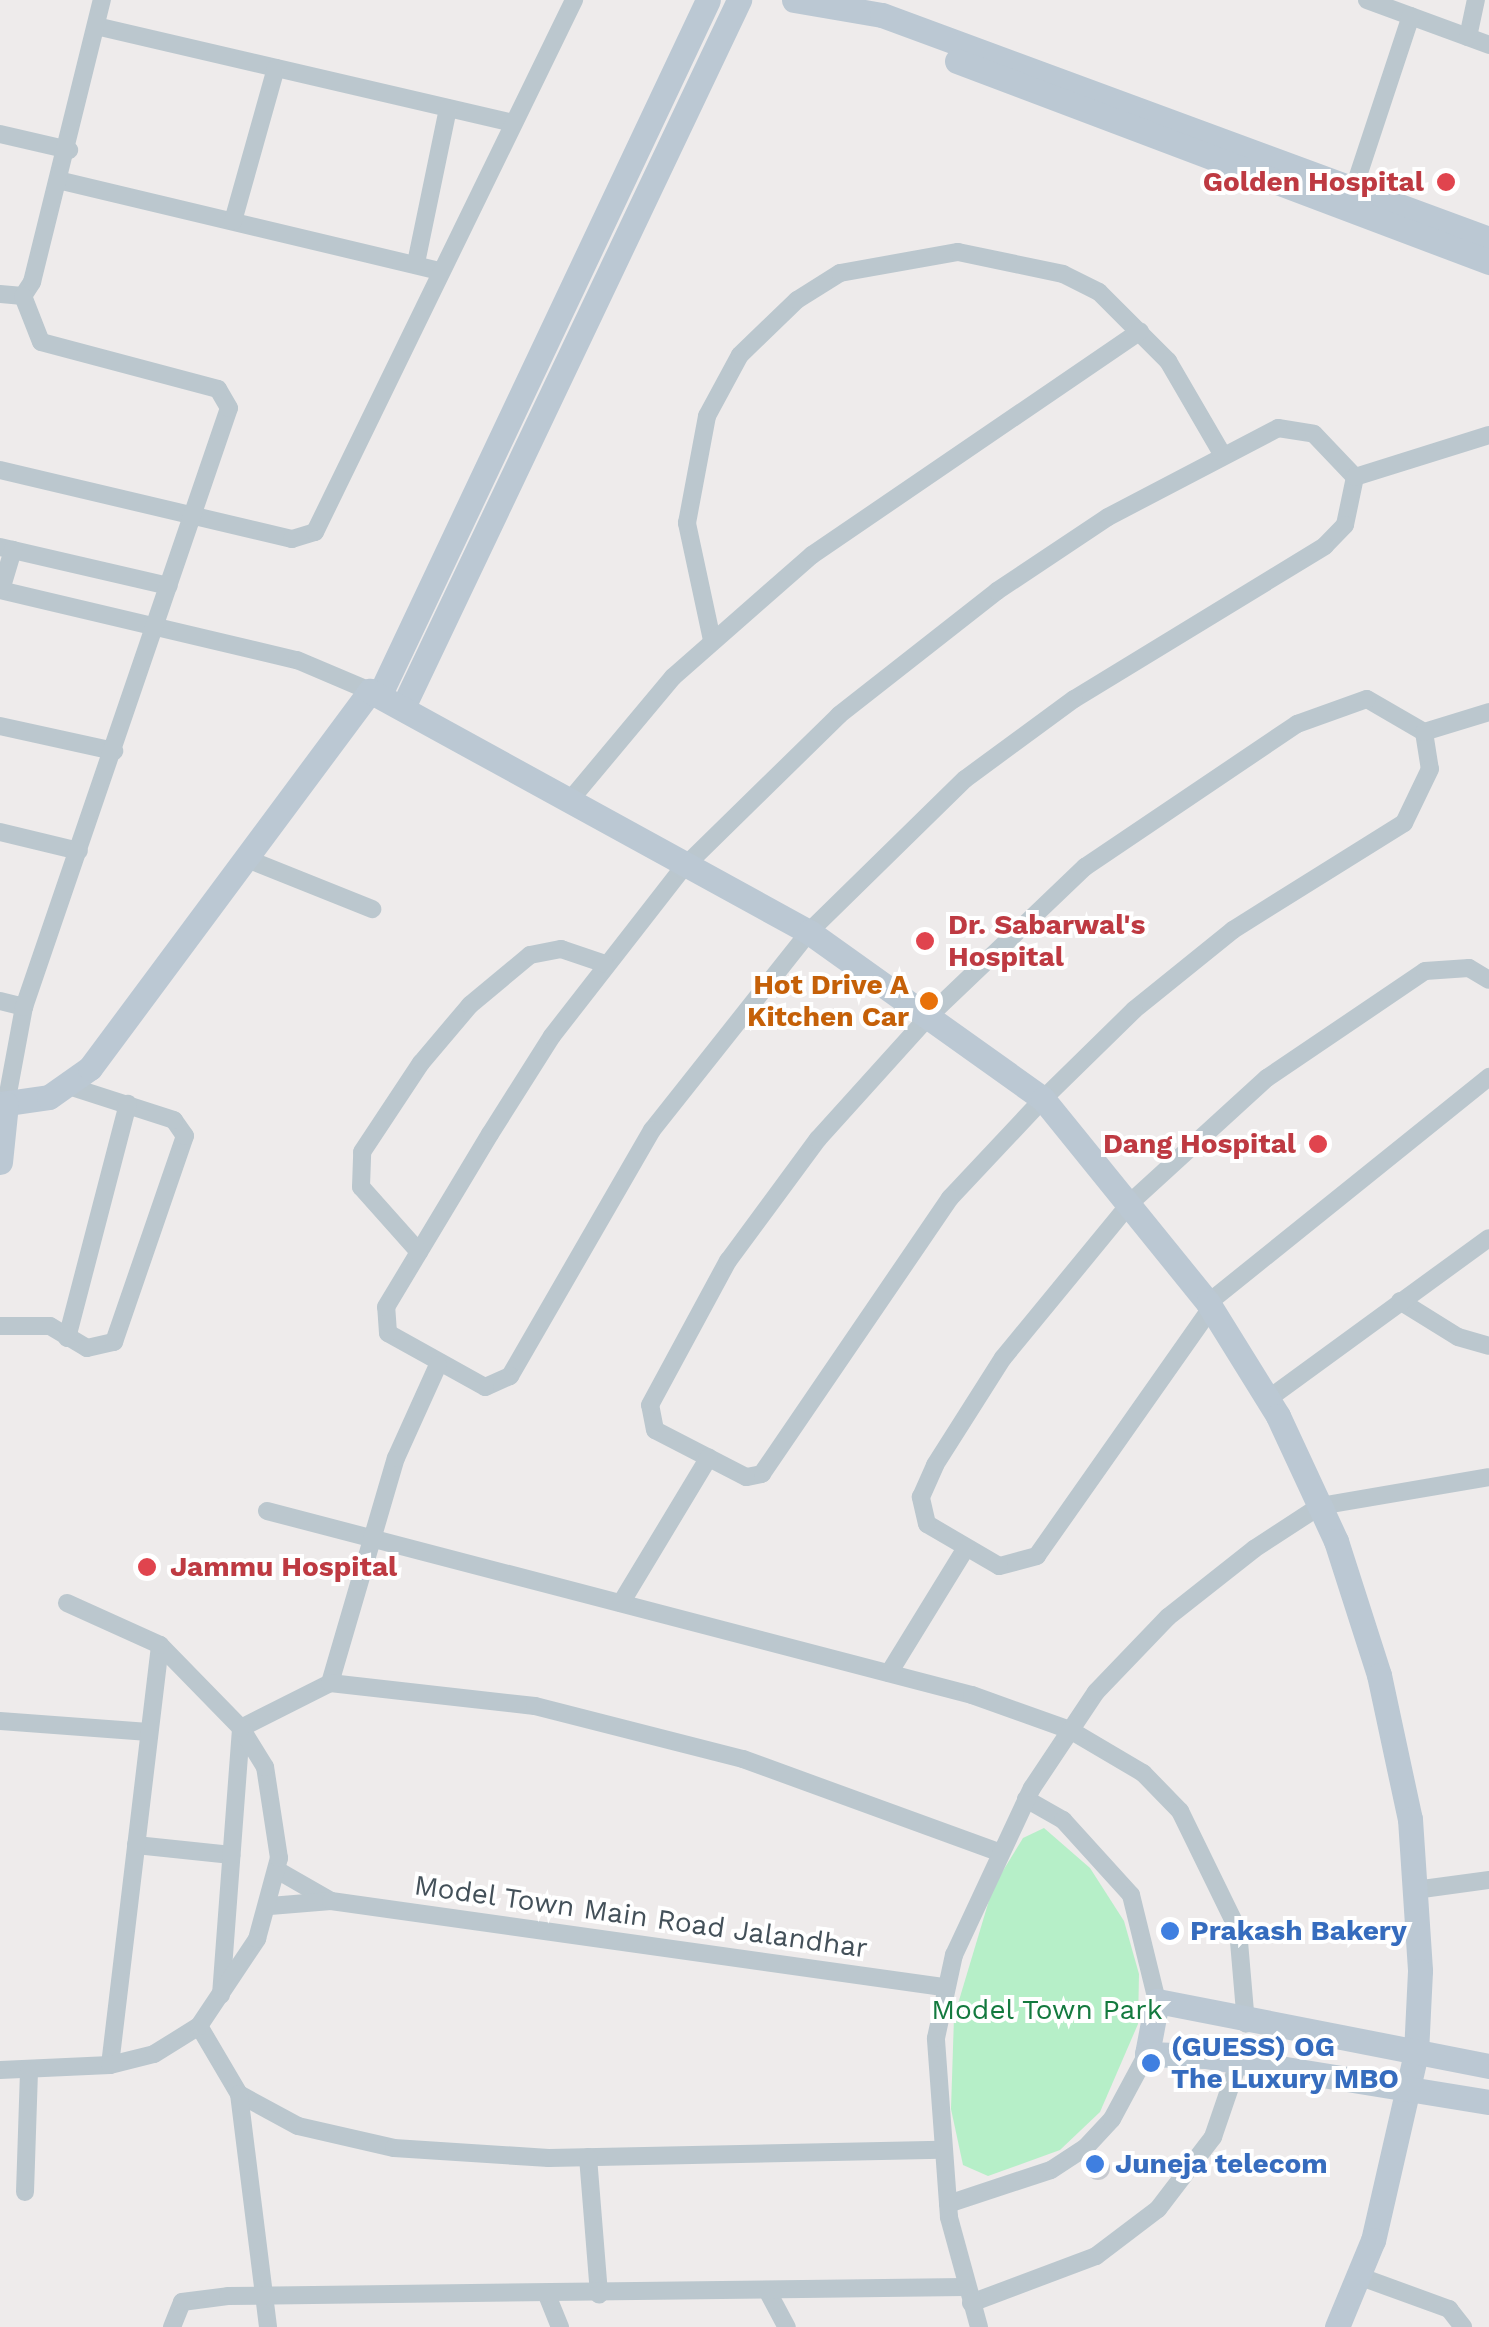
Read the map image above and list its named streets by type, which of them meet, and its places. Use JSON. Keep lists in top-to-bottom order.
{
  "streets": {
    "street": ["Model Town Main Road Jalandhar"]
  },
  "parks": ["Model Town Park"],
  "places": [
    "Golden Hospital",
    "Dr. Sabarwal's Hospital",
    "Hot Drive A Kitchen Car",
    "Dang Hospital",
    "Jammu Hospital",
    "Prakash Bakery",
    "(GUESS) OG The Luxury MBO",
    "Juneja telecom"
  ]
}
